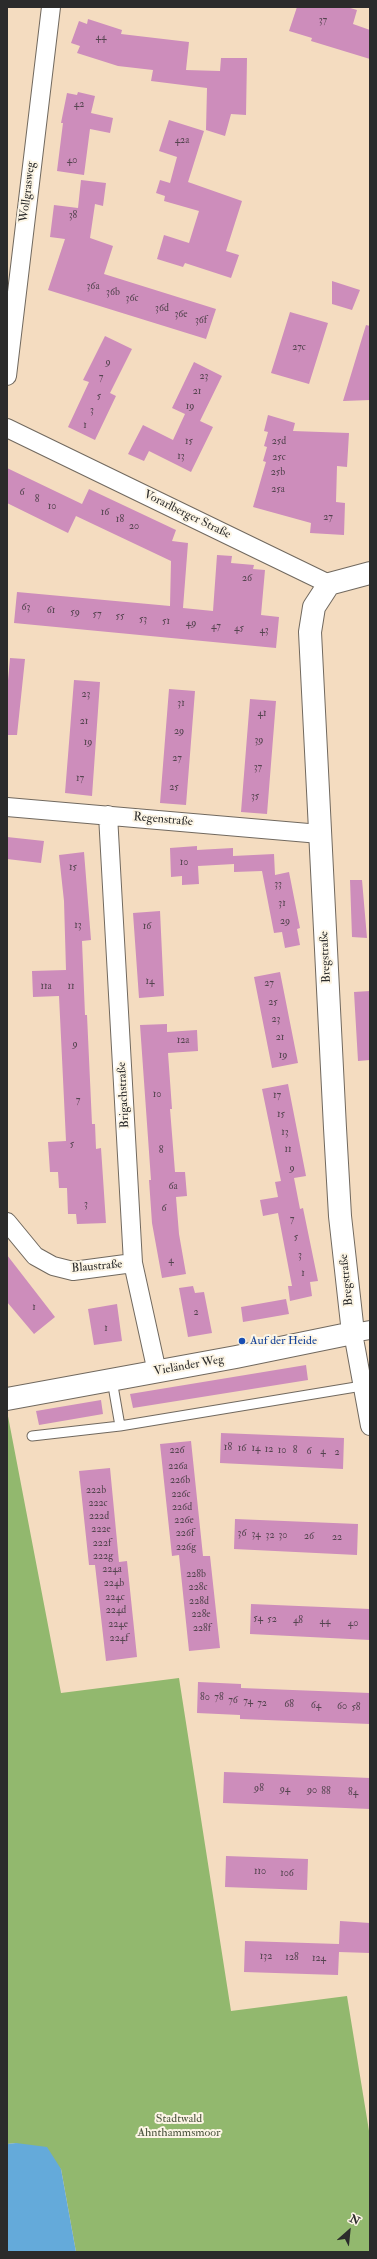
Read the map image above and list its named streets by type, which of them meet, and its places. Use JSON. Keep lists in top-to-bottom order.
{
  "streets": {
    "street": [
      "Wollgrasweg",
      "Vorarlberger Straße",
      "Regenstraße",
      "Bregstraße",
      "Brigachstraße",
      "Blaustraße",
      "Vieländer Weg"
    ]
  },
  "crossings": [
    ["Vorarlberger Straße", "Bregstraße"],
    ["Regenstraße", "Bregstraße"],
    ["Regenstraße", "Brigachstraße"],
    ["Bregstraße", "Vieländer Weg"],
    ["Brigachstraße", "Blaustraße"],
    ["Brigachstraße", "Vieländer Weg"]
  ],
  "parks": ["Stadtwald Ahnthammsmoor"],
  "places": ["Auf der Heide"],
  "house_numbers": [
    "37",
    "44",
    "42",
    "42a",
    "40",
    "38",
    "36a",
    "36b",
    "36c",
    "36d",
    "36e",
    "36f",
    "27c",
    "9",
    "23",
    "7",
    "21",
    "5",
    "19",
    "3",
    "1",
    "15",
    "25d",
    "13",
    "25c",
    "25b",
    "25a",
    "6",
    "8",
    "10",
    "16",
    "27",
    "18",
    "20",
    "26",
    "63",
    "61",
    "59",
    "57",
    "55",
    "53",
    "51",
    "49",
    "47",
    "45",
    "43",
    "23",
    "31",
    "41",
    "21",
    "29",
    "39",
    "19",
    "27",
    "37",
    "17",
    "25",
    "35",
    "10",
    "15",
    "33",
    "31",
    "29",
    "13",
    "16",
    "14",
    "27",
    "11a",
    "11",
    "25",
    "23",
    "21",
    "12a",
    "9",
    "19",
    "10",
    "17",
    "7",
    "15",
    "13",
    "5",
    "11",
    "8",
    "9",
    "6a",
    "3",
    "6",
    "7",
    "5",
    "3",
    "4",
    "1",
    "1",
    "2",
    "1",
    "18",
    "16",
    "14",
    "12",
    "226",
    "10",
    "8",
    "6",
    "4",
    "2",
    "226a",
    "226b",
    "222b",
    "226c",
    "222c",
    "226d",
    "222d",
    "226e",
    "222e",
    "226f",
    "36",
    "34",
    "32",
    "30",
    "26",
    "22",
    "222f",
    "226g",
    "222g",
    "224a",
    "228b",
    "224b",
    "228c",
    "224c",
    "228d",
    "224d",
    "228e",
    "54",
    "52",
    "48",
    "44",
    "40",
    "224e",
    "228f",
    "224f",
    "80",
    "78",
    "76",
    "74",
    "72",
    "68",
    "64",
    "60",
    "58",
    "98",
    "94",
    "90",
    "88",
    "84",
    "110",
    "106",
    "132",
    "128",
    "124"
  ],
  "north": "top right"
}
